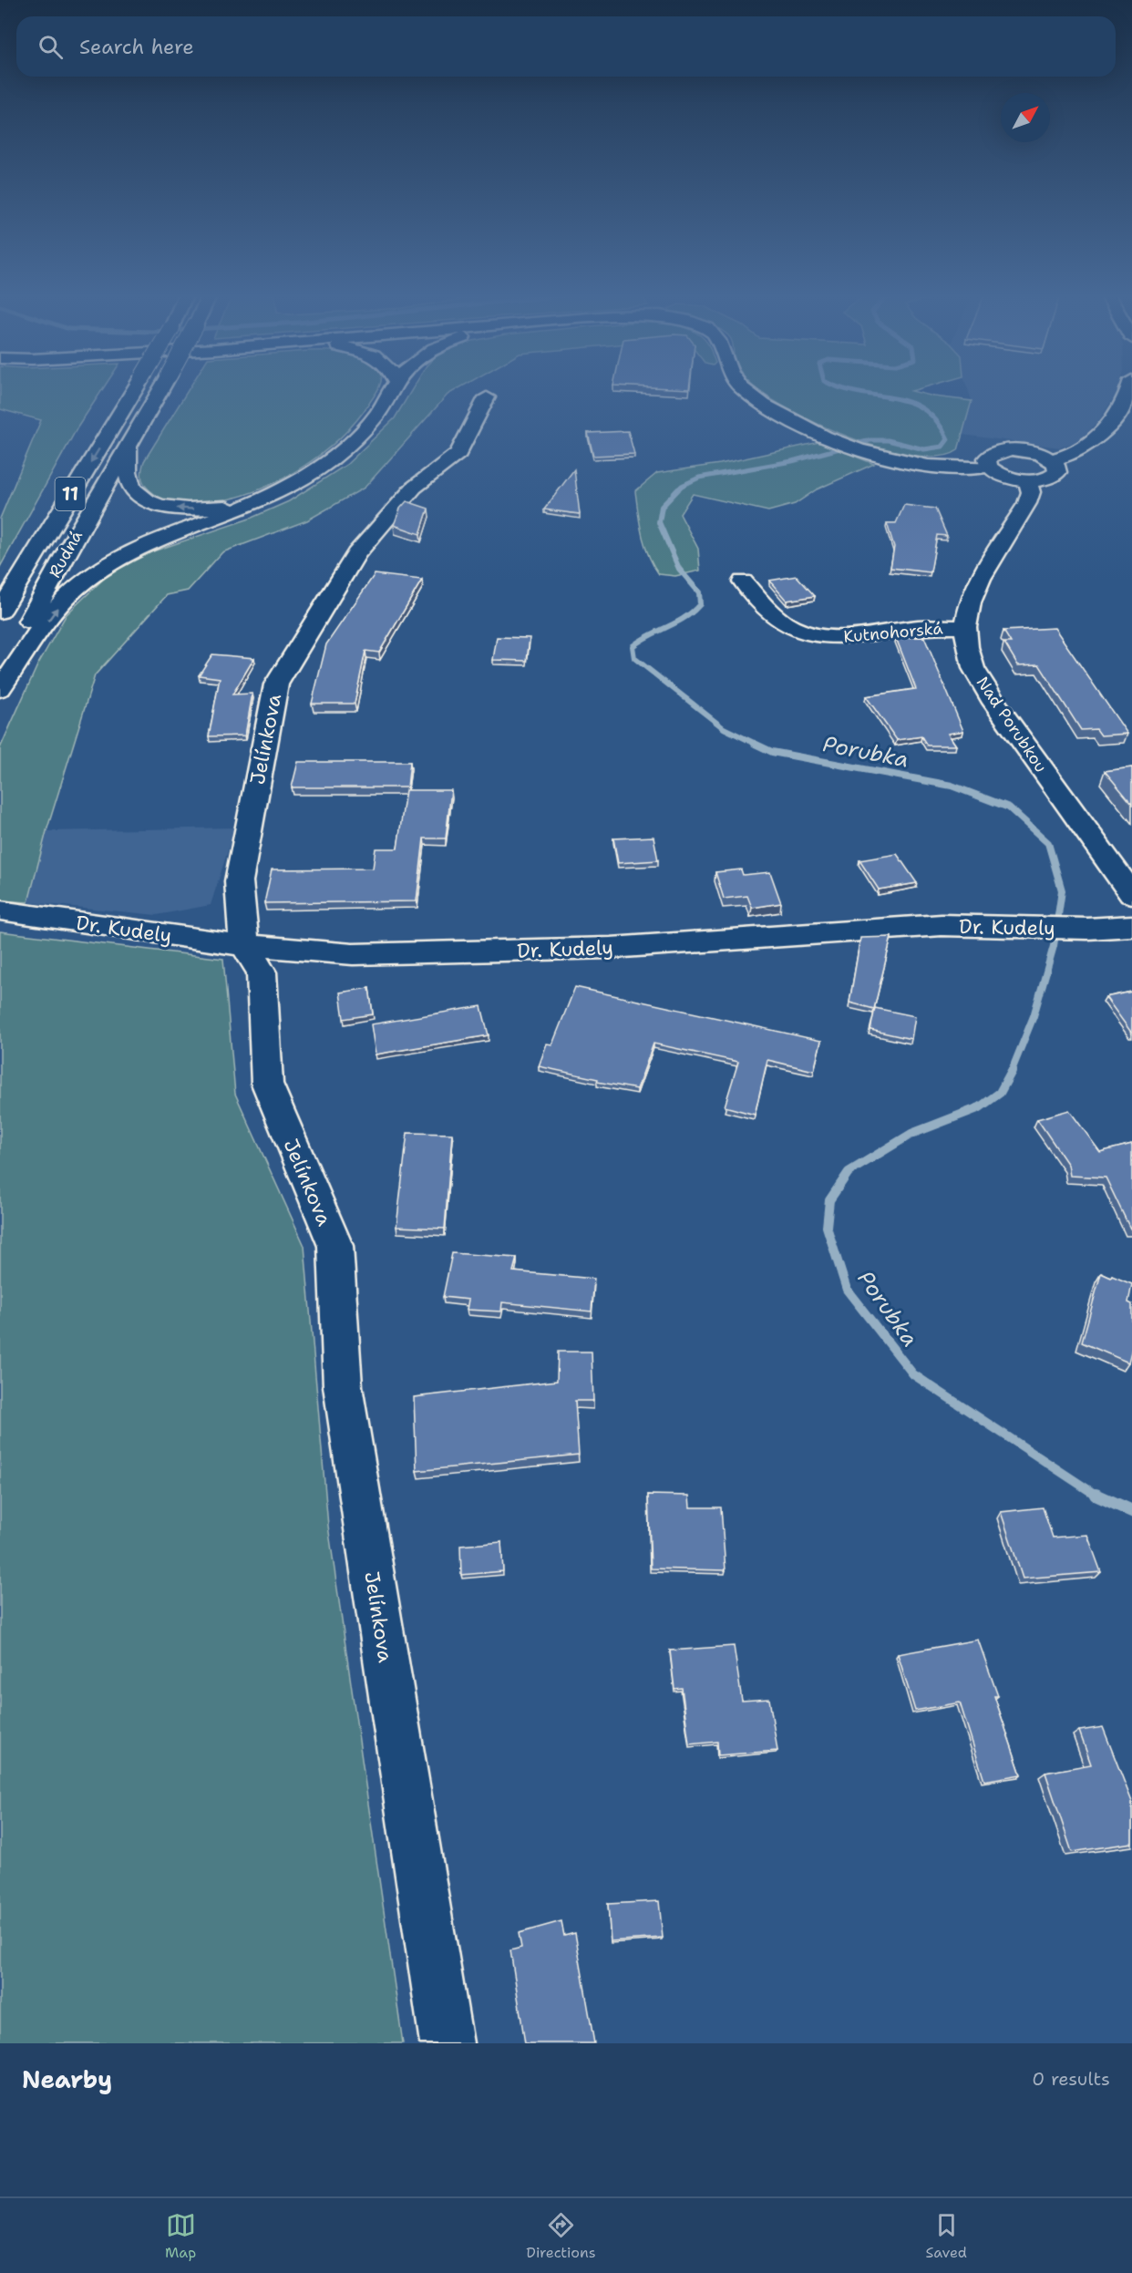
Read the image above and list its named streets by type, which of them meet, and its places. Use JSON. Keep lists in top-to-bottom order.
{
  "streets": {
    "main road": [
      "11",
      "Rudná",
      "Kutnohorská",
      "Nad Porubkou",
      "Jelínkova",
      "Dr. Kudely"
    ]
  },
  "crossings": [
    ["Kutnohorská", "Nad Porubkou"],
    ["Jelínkova", "Dr. Kudely"]
  ],
  "water": ["Porubka"],
  "north": "top right",
  "page": {
    "search": "Search here",
    "heading": ["Nearby", "0 results"],
    "nav": ["Map", "Directions", "Saved"]
  }
}
